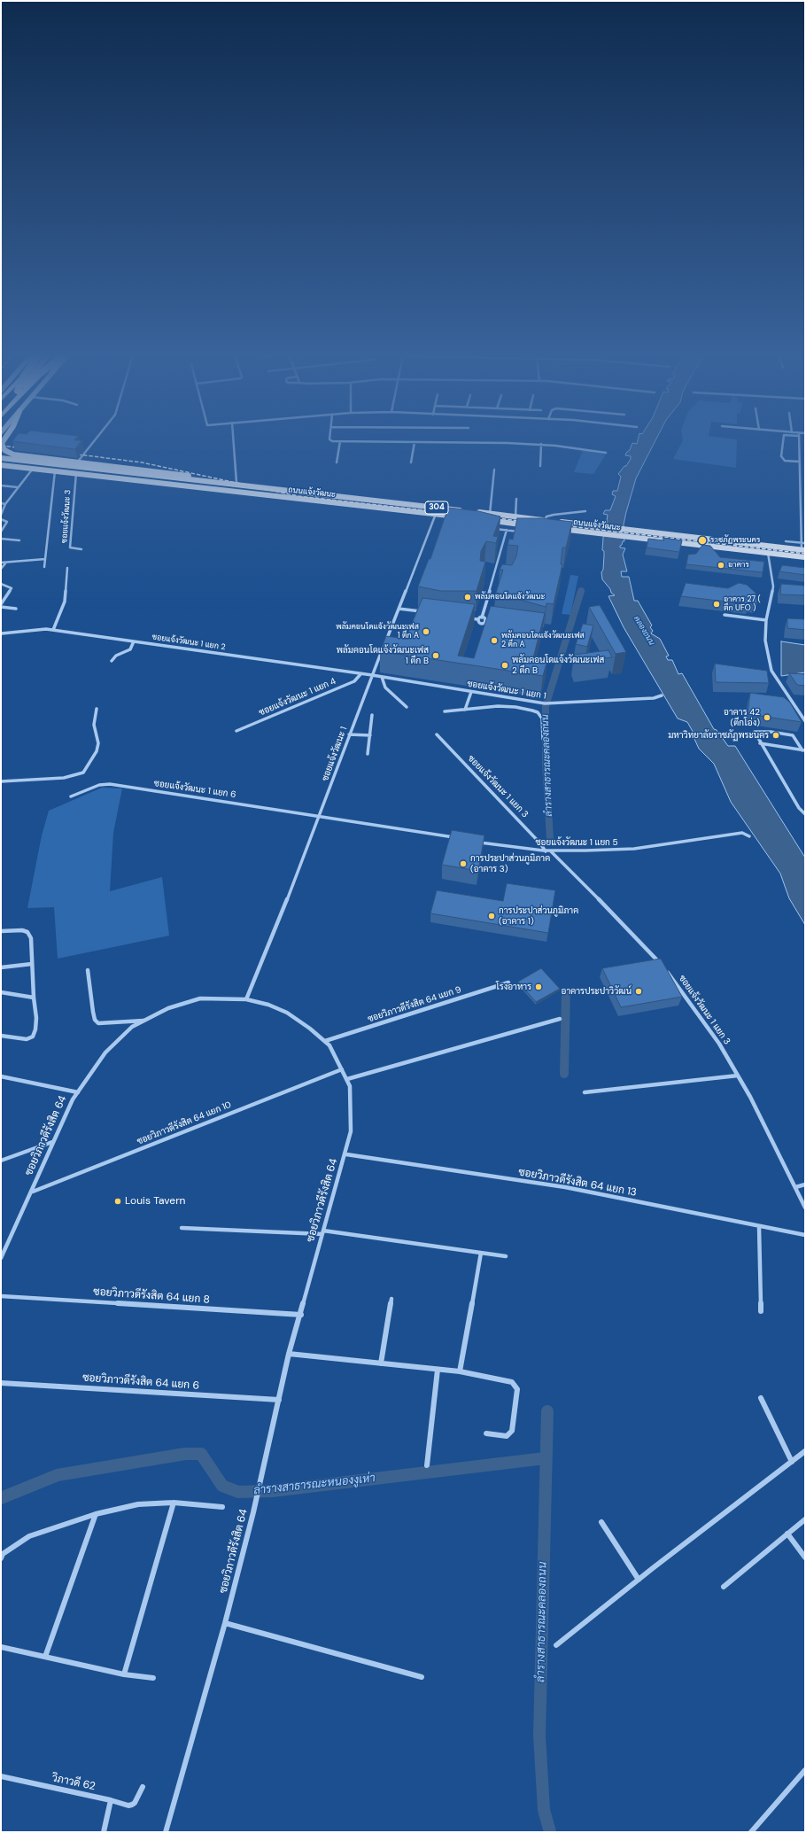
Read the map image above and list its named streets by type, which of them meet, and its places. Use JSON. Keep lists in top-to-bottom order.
{
  "streets": {
    "main road": ["ถนนแจ้งวัฒนะ", "304"],
    "street": [
      "ซอยแจ้งวัฒนะ 3",
      "ซอยแจ้งวัฒนะ 1 แยก 2",
      "ซอยแจ้งวัฒนะ 1 แยก 1",
      "ซอยแจ้งวัฒนะ 1 แยก 4",
      "ซอยแจ้งวัฒนะ 1",
      "ซอยแจ้งวัฒนะ 1 แยก 3",
      "ซอยแจ้งวัฒนะ 1 แยก 6",
      "ซอยแจ้งวัฒนะ 1 แยก 5",
      "ซอยวิภาวดีรังสิต 64 แยก 9",
      "ซอยวิภาวดีรังสิต 64 แยก 10",
      "ซอยวิภาวดีรังสิต 64",
      "ซอยวิภาวดีรังสิต 64 แยก 13",
      "ซอยวิภาวดีรังสิต 64 แยก 8",
      "ซอยวิภาวดีรังสิต 64 แยก 6",
      "วิภาวดี 62"
    ]
  },
  "crossings": [
    ["ถนนแจ้งวัฒนะ", "ซอยแจ้งวัฒนะ 3"],
    ["ซอยแจ้งวัฒนะ 1 แยก 2", "ซอยแจ้งวัฒนะ 1 แยก 1"],
    ["ซอยแจ้งวัฒนะ 1 แยก 2", "ซอยแจ้งวัฒนะ 1 แยก 4"],
    ["ซอยแจ้งวัฒนะ 1 แยก 2", "ซอยแจ้งวัฒนะ 1"],
    ["ซอยแจ้งวัฒนะ 1 แยก 1", "ซอยแจ้งวัฒนะ 1"],
    ["ซอยแจ้งวัฒนะ 1", "ซอยแจ้งวัฒนะ 1 แยก 6"],
    ["ซอยแจ้งวัฒนะ 1", "ซอยวิภาวดีรังสิต 64"],
    ["ซอยแจ้งวัฒนะ 1 แยก 3", "ซอยแจ้งวัฒนะ 1 แยก 5"],
    ["ซอยวิภาวดีรังสิต 64 แยก 9", "ซอยวิภาวดีรังสิต 64"],
    ["ซอยวิภาวดีรังสิต 64 แยก 10", "ซอยวิภาวดีรังสิต 64"],
    ["ซอยวิภาวดีรังสิต 64", "ซอยวิภาวดีรังสิต 64 แยก 13"],
    ["ซอยวิภาวดีรังสิต 64", "ซอยวิภาวดีรังสิต 64 แยก 8"],
    ["ซอยวิภาวดีรังสิต 64", "ซอยวิภาวดีรังสิต 64 แยก 6"]
  ],
  "water": ["คลองถนน", "ลำรางสาธารณะคลองถนน", "ลำรางสาธารณะหนองงูเห่า"],
  "places": [
    "ราชภัฏพระนคร",
    "อาคาร",
    "พลัมคอนโดแจ้งวัฒนะ",
    "อาคาร 27 ( ตึก UFO )",
    "พลัมคอนโดแจ้งวัฒนะเฟส 1 ตึก A",
    "พลัมคอนโดแจ้งวัฒนะเฟส 2 ตึก A",
    "พลัมคอนโดแจ้งวัฒนะเฟส 1 ตึก B",
    "พลัมคอนโดแจ้งวัฒนะเฟส 2 ตึก B",
    "อาคาร 42 (ตึกโอ่ง)",
    "มหาวิทยาลัยราชภัฏพระนคร",
    "การประปาส่วนภูมิภาค (อาคาร 3)",
    "การประปาส่วนภูมิภาค (อาคาร 1)",
    "โรงอาหาร",
    "อาคารประปาวิวัฒน์",
    "Louis Tavern"
  ]
}
